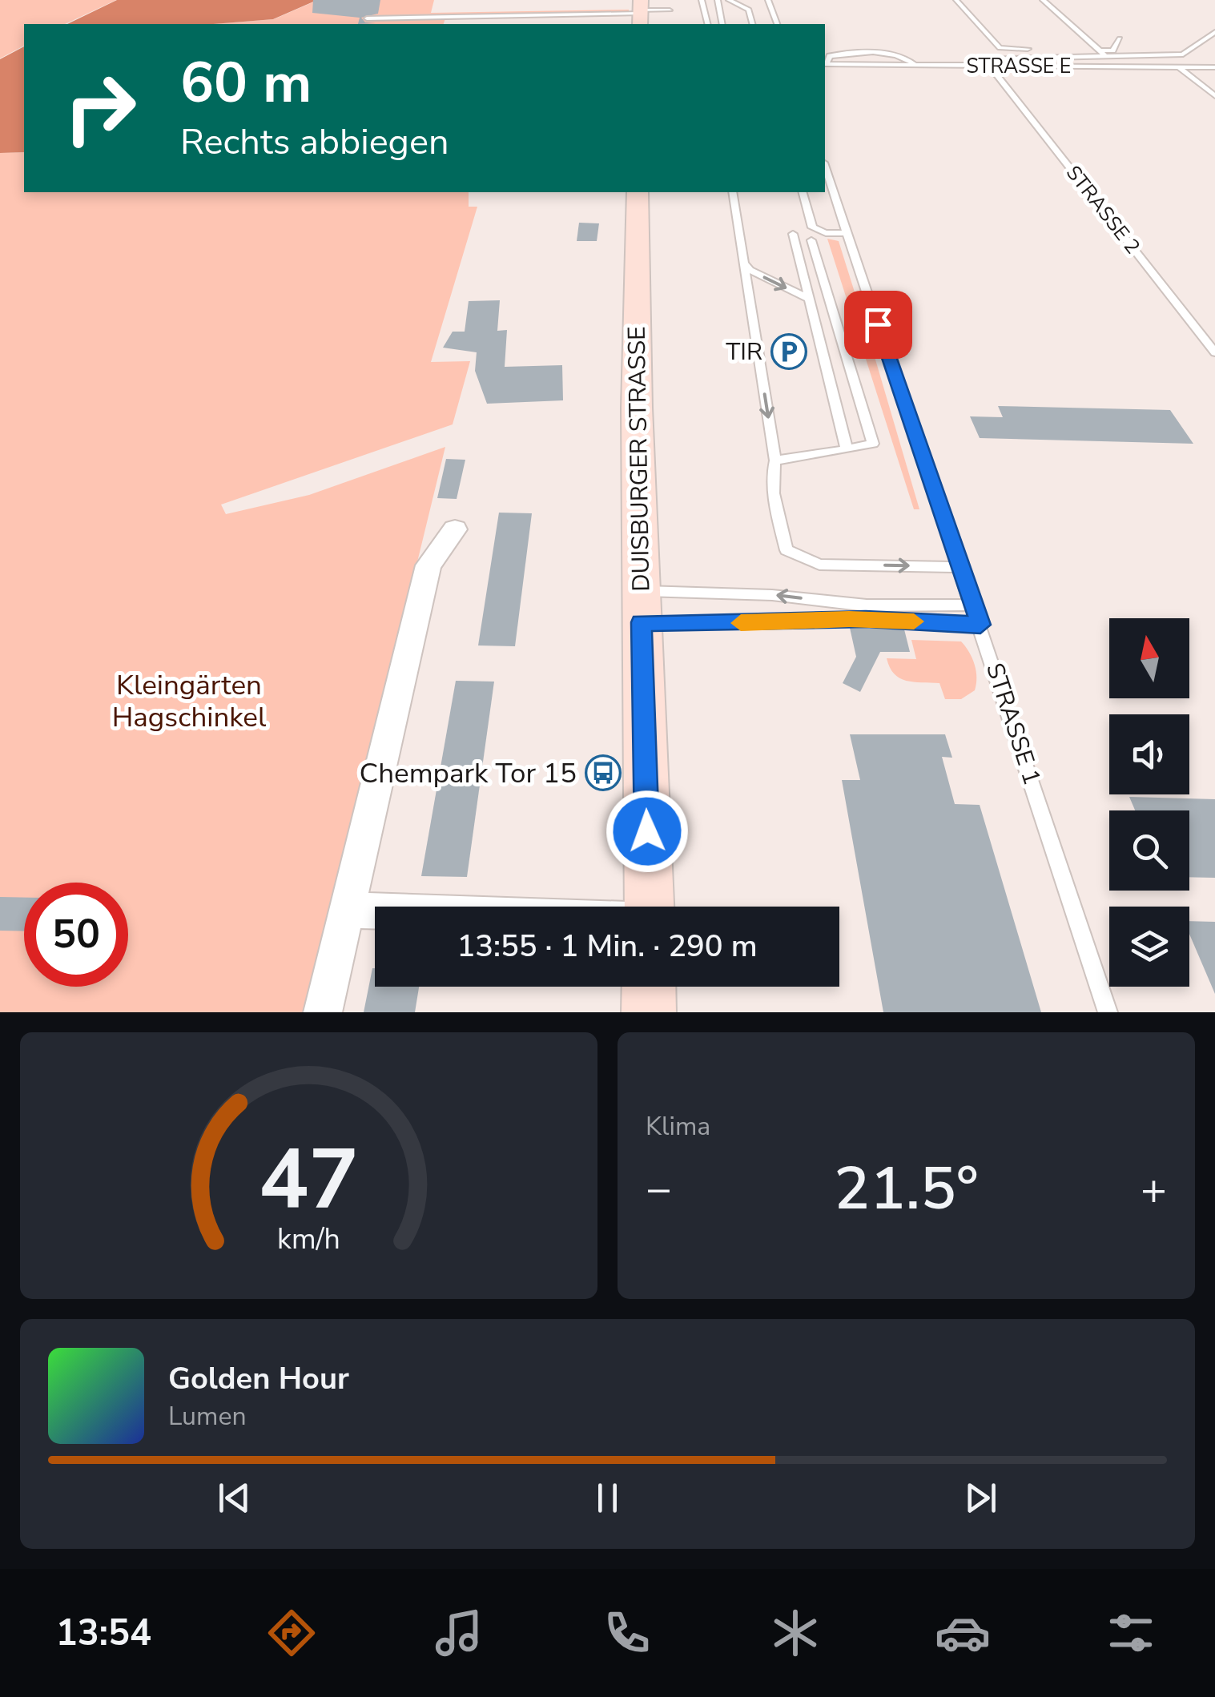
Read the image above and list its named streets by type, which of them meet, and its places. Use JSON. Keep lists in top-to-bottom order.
{
  "streets": {
    "main road": ["DUISBURGER STRASSE"],
    "lane": ["STRASSE E", "STRASSE 2", "STRASSE 1"]
  },
  "crossings": [
    ["STRASSE E", "STRASSE 2"]
  ],
  "parks": ["Kleingärten Hagschinkel"],
  "places": {
    "parking": ["TIR"],
    "bus stop": ["Chempark Tor 15"]
  },
  "north": "top",
  "page": {
    "turn": ["60 m", "Rechts abbiegen"],
    "limit": "50",
    "trip": "13:55 · 1 Min. · 290 m",
    "tile": "Klima",
    "heat": ["−", "21.5°", "+"],
    "song": ["Golden Hour", "Lumen"],
    "tabs": "13:54",
    "gauge": ["47", "km/h"]
  }
}
